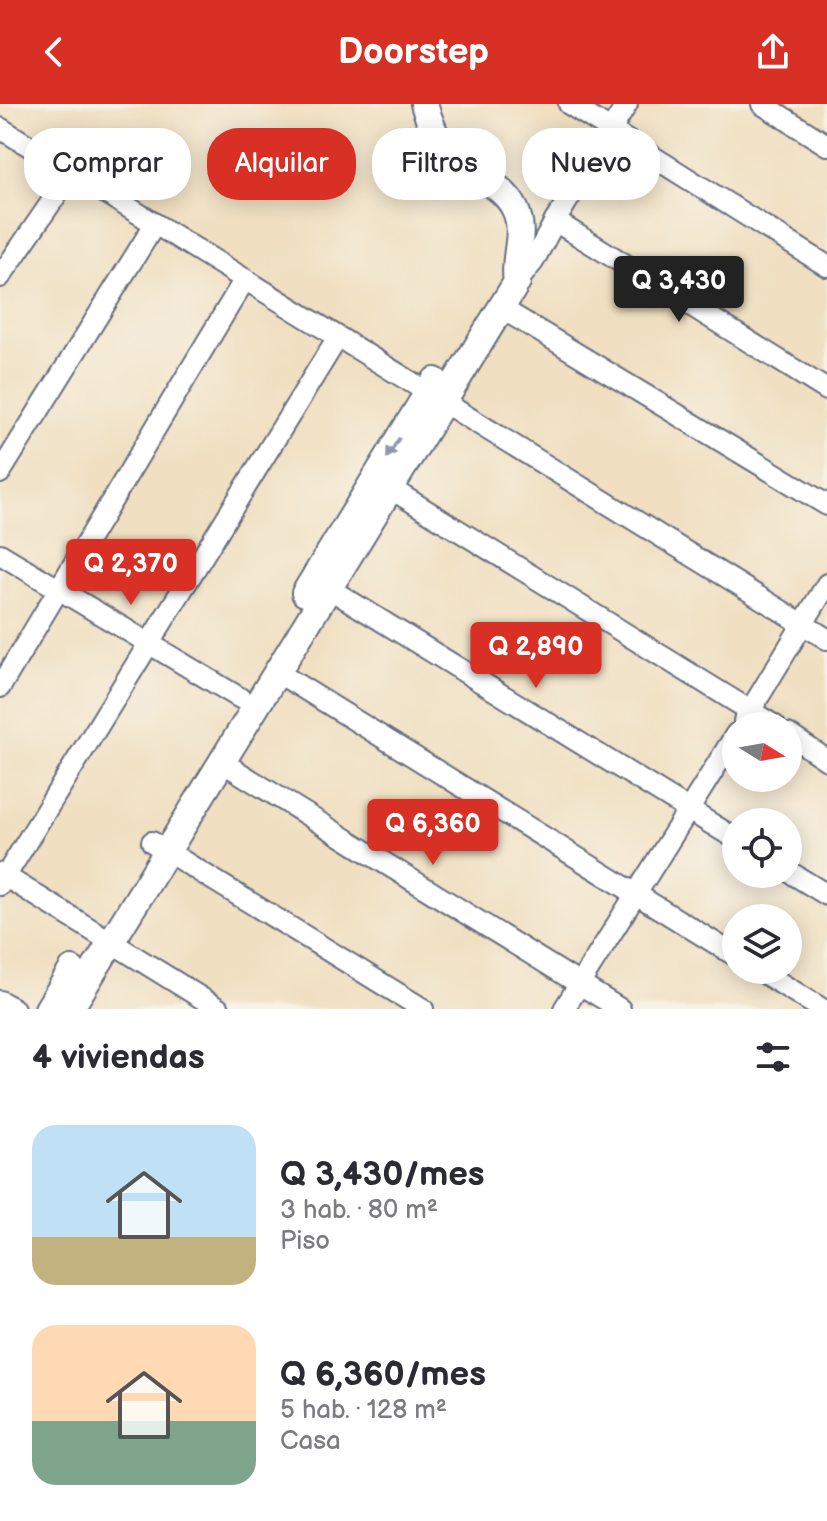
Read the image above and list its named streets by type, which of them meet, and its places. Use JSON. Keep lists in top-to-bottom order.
{
  "north": "right",
  "page": {
    "header": "Doorstep",
    "chip": [
      "Comprar",
      "Alquilar",
      "Filtros",
      "Nuevo"
    ],
    "price": [
      "Q 3,430",
      "Q 2,370",
      "Q 2,890",
      "Q 6,360"
    ],
    "heading": "4 viviendas",
    "list": [
      {
        "name": "Q 3,430/mes",
        "note": "3 hab. · 80 m² · Piso"
      },
      {
        "name": "Q 6,360/mes",
        "note": "5 hab. · 128 m² · Casa"
      }
    ]
  }
}
